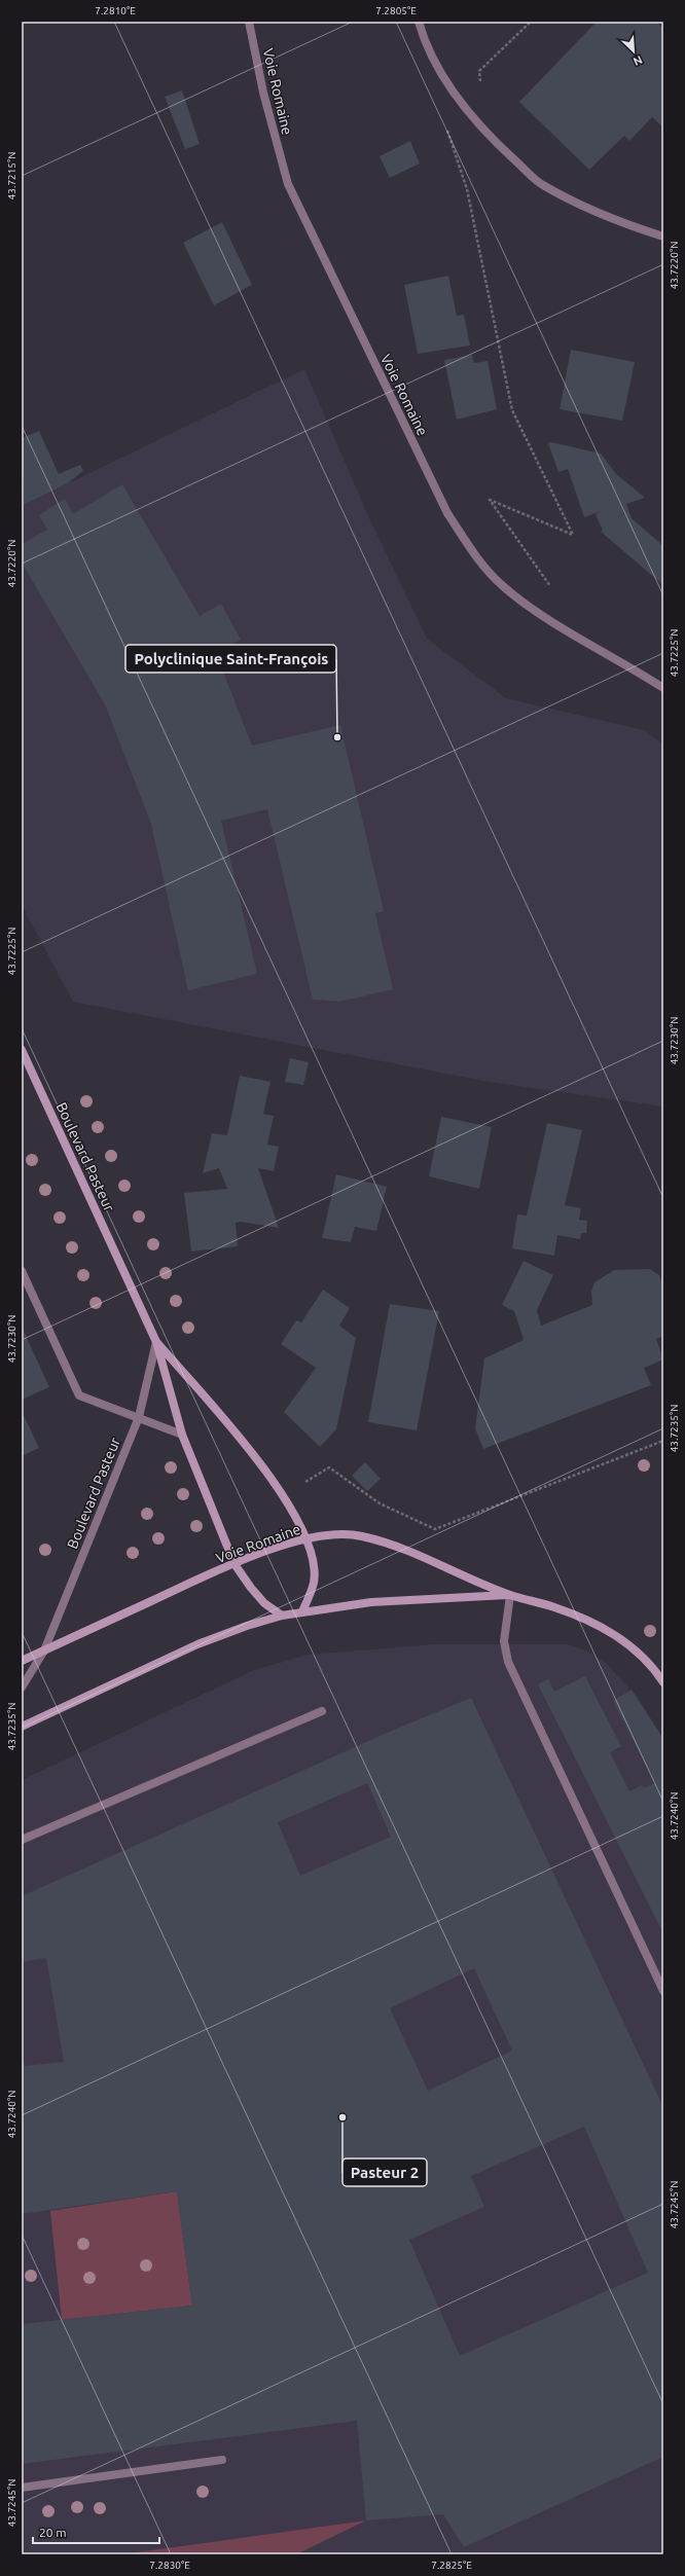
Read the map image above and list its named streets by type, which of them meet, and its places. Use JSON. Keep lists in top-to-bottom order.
{
  "streets": {
    "main road": ["Voie Romaine", "Boulevard Pasteur"]
  },
  "crossings": [
    ["Voie Romaine", "Boulevard Pasteur"]
  ],
  "places": ["Polyclinique Saint-François", "Pasteur 2"],
  "scale_bar": "20 m",
  "north": "bottom right",
  "coordinates": [
    "7.2810°E",
    "7.2805°E",
    "43.7215°N",
    "43.7220°N",
    "43.7225°N",
    "43.7230°N",
    "43.7235°N",
    "43.7240°N",
    "43.7245°N",
    "7.2830°E",
    "7.2825°E"
  ]
}
